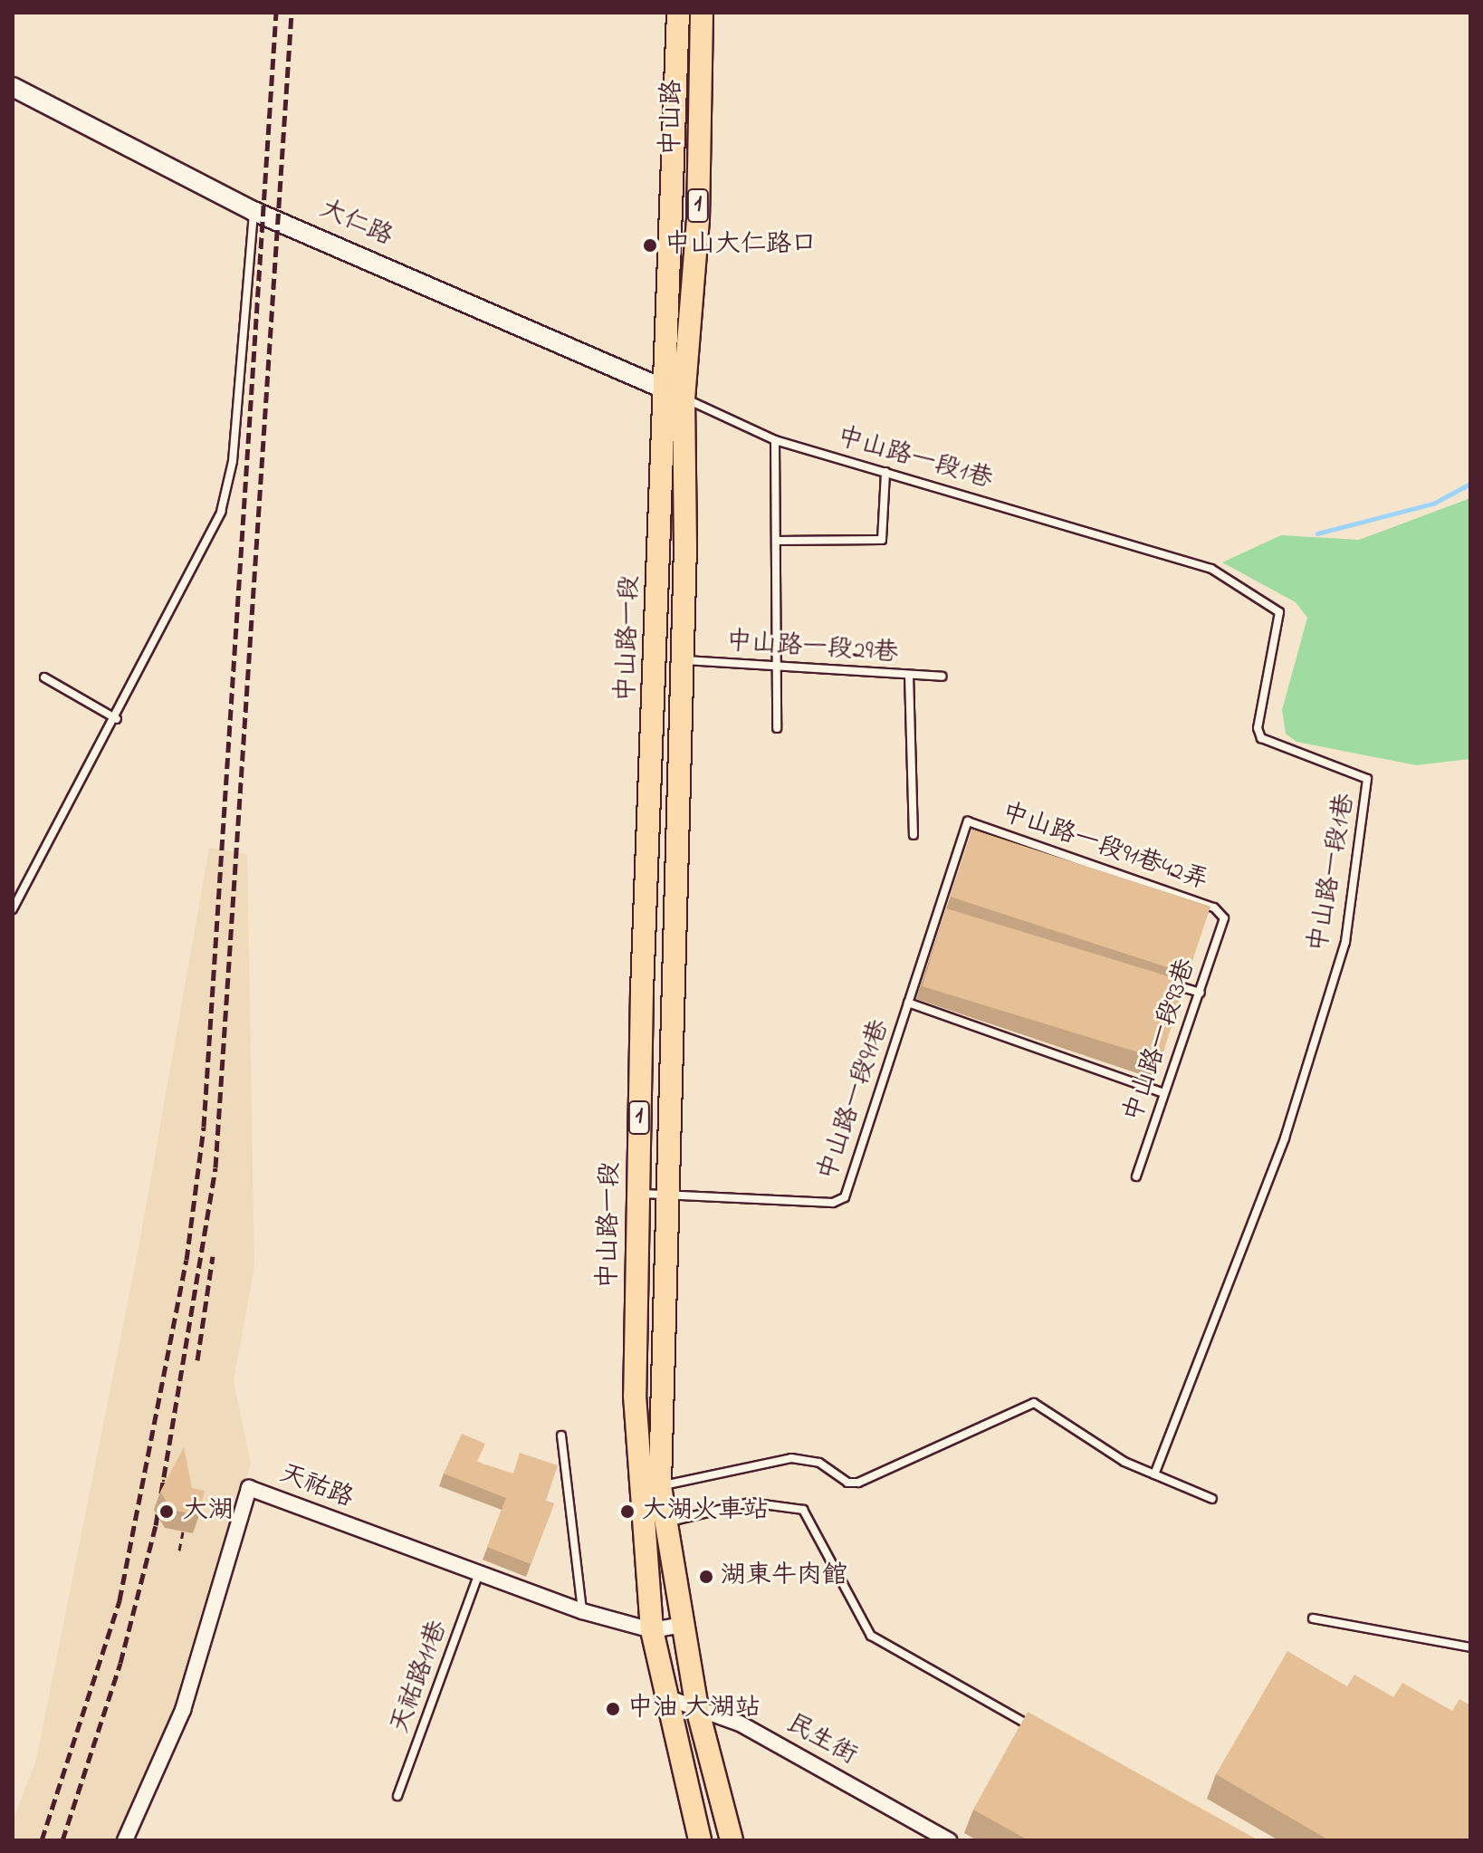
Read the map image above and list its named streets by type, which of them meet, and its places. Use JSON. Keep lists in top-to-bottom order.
{
  "streets": {
    "main road": ["中山路", "1", "中山路一段"],
    "street": ["大仁路", "天祐路", "民生街"],
    "lane": [
      "中山路一段1巷",
      "中山路一段29巷",
      "中山路一段91巷42弄",
      "中山路一段93巷",
      "中山路一段91巷",
      "天祐路11巷"
    ]
  },
  "crossings": [
    ["中山路", "大仁路"],
    ["中山路", "中山路一段1巷"],
    ["中山路", "中山路一段"],
    ["大仁路", "中山路一段1巷"],
    ["大仁路", "中山路一段"],
    ["中山路一段1巷", "中山路一段"],
    ["中山路一段", "中山路一段29巷"],
    ["中山路一段", "中山路一段91巷"],
    ["中山路一段", "天祐路"],
    ["中山路一段", "民生街"],
    ["中山路一段91巷42弄", "中山路一段93巷"],
    ["中山路一段91巷42弄", "中山路一段91巷"],
    ["天祐路", "天祐路11巷"]
  ],
  "places": [
    "中山大仁路口",
    "大湖",
    "大湖火車站",
    "湖東牛肉館",
    "中油 大湖站"
  ]
}
